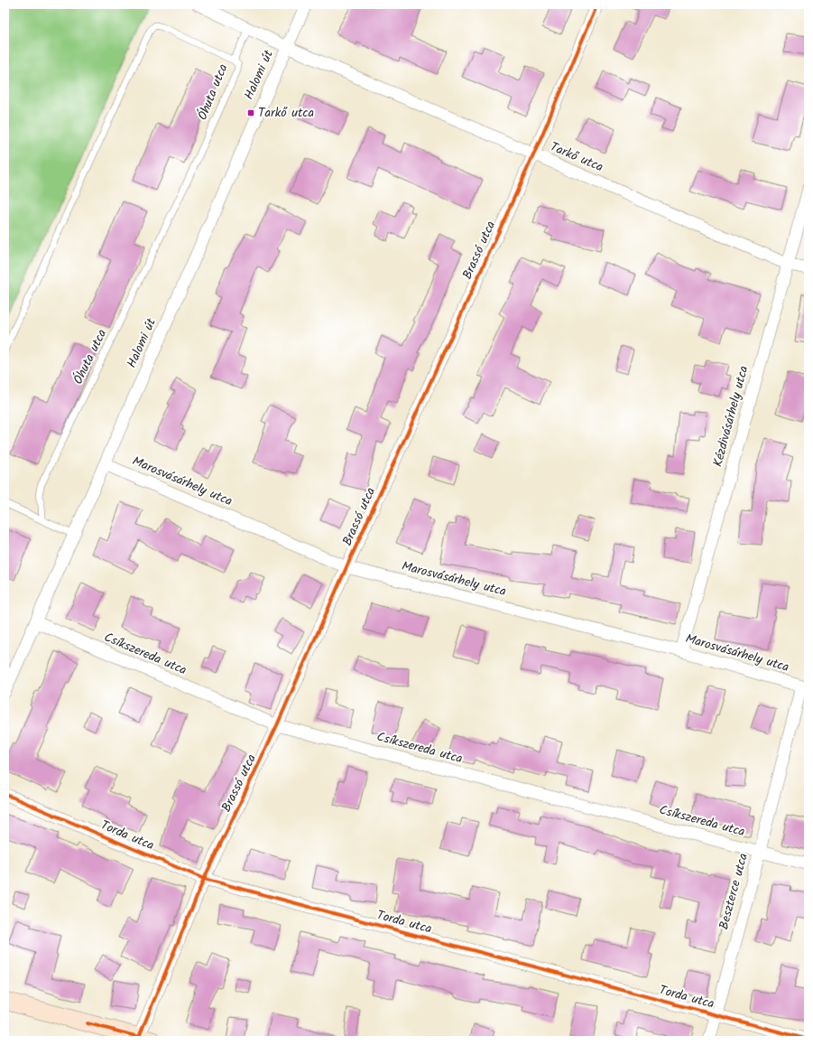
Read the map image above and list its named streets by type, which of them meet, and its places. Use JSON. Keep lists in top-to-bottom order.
{
  "streets": {
    "street": [
      "Halomi út",
      "Tarkő utca",
      "Brassó utca",
      "Kézdivásárhely utca",
      "Marosvásárhely utca",
      "Csíkszereda utca",
      "Torda utca",
      "Beszterce utca"
    ],
    "lane": ["Óhuta utca"]
  },
  "crossings": [
    ["Halomi út", "Tarkő utca"],
    ["Halomi út", "Marosvásárhely utca"],
    ["Halomi út", "Csíkszereda utca"],
    ["Tarkő utca", "Brassó utca"],
    ["Tarkő utca", "Kézdivásárhely utca"],
    ["Brassó utca", "Marosvásárhely utca"],
    ["Brassó utca", "Csíkszereda utca"],
    ["Brassó utca", "Torda utca"],
    ["Kézdivásárhely utca", "Marosvásárhely utca"],
    ["Marosvásárhely utca", "Beszterce utca"],
    ["Csíkszereda utca", "Beszterce utca"],
    ["Torda utca", "Beszterce utca"]
  ],
  "places": {
    "transit": ["Tarkő utca"]
  }
}
